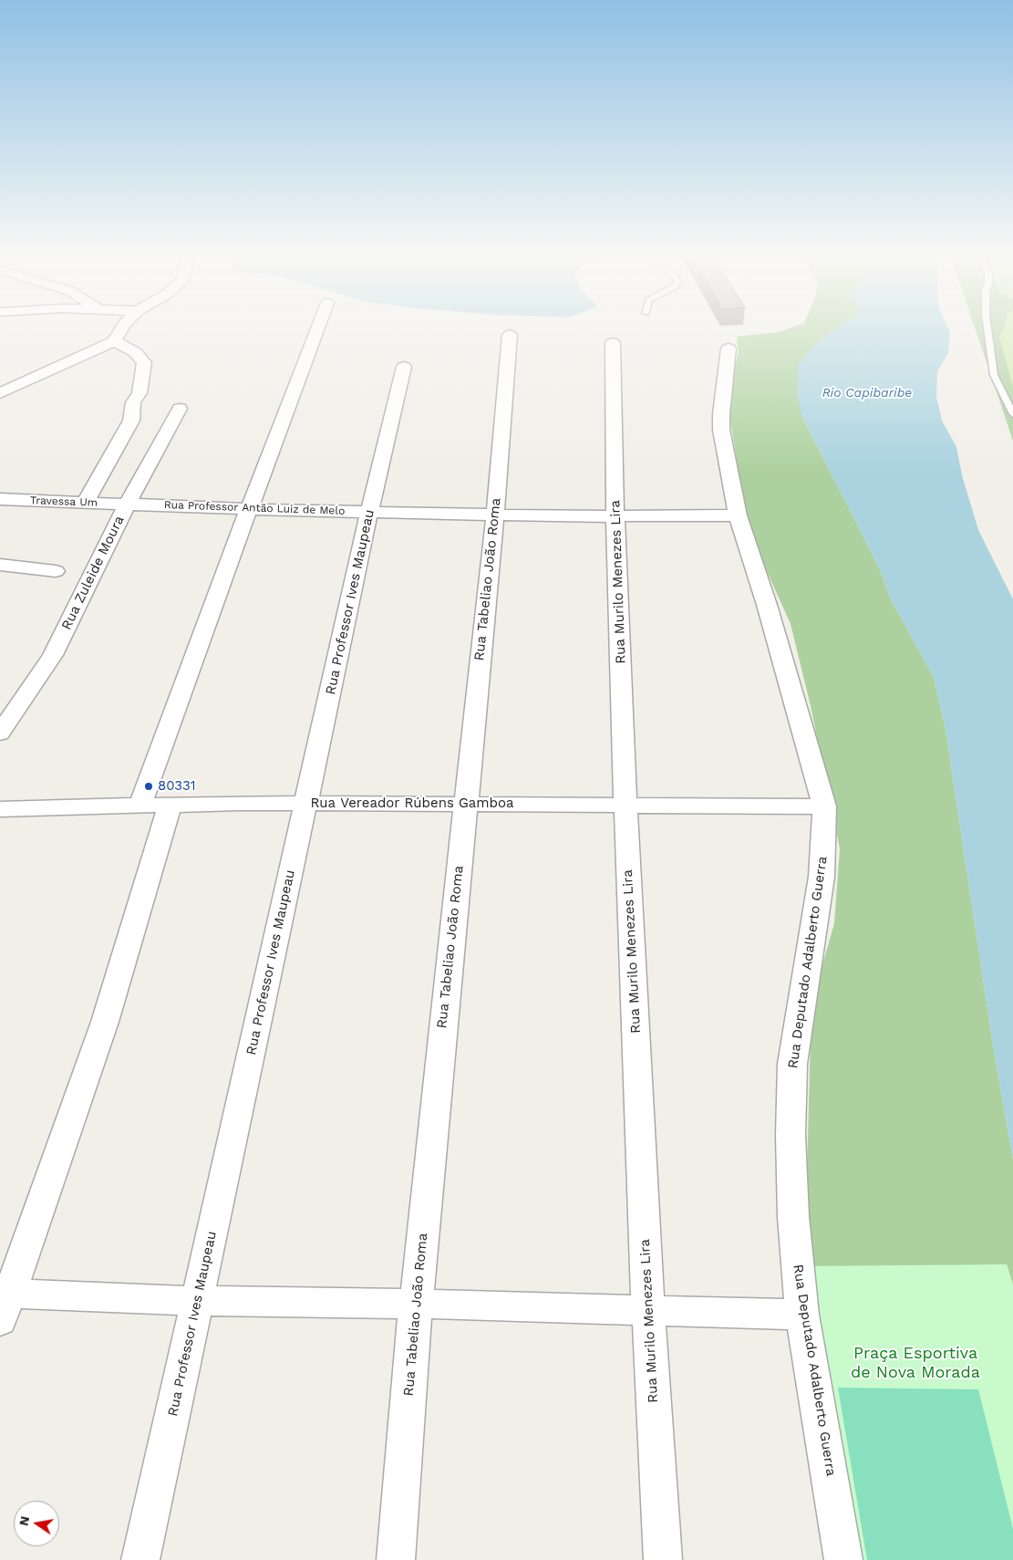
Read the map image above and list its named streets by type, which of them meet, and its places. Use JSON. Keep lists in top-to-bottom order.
{
  "streets": {
    "street": [
      "Travessa Um",
      "Rua Professor Antão Luiz de Melo",
      "Rua Zuleide Moura",
      "Rua Tabeliao João Roma",
      "Rua Murilo Menezes Lira",
      "Rua Professor Ives Maupeau",
      "Rua Vereador Rúbens Gamboa",
      "Rua Deputado Adalberto Guerra"
    ]
  },
  "crossings": [
    ["Travessa Um", "Rua Professor Antão Luiz de Melo"],
    ["Travessa Um", "Rua Zuleide Moura"],
    ["Rua Professor Antão Luiz de Melo", "Rua Zuleide Moura"],
    ["Rua Professor Antão Luiz de Melo", "Rua Tabeliao João Roma"],
    ["Rua Professor Antão Luiz de Melo", "Rua Murilo Menezes Lira"],
    ["Rua Professor Antão Luiz de Melo", "Rua Professor Ives Maupeau"],
    ["Rua Professor Antão Luiz de Melo", "Rua Deputado Adalberto Guerra"],
    ["Rua Tabeliao João Roma", "Rua Vereador Rúbens Gamboa"],
    ["Rua Murilo Menezes Lira", "Rua Vereador Rúbens Gamboa"],
    ["Rua Professor Ives Maupeau", "Rua Vereador Rúbens Gamboa"],
    ["Rua Vereador Rúbens Gamboa", "Rua Deputado Adalberto Guerra"]
  ],
  "water": ["Rio Capibaribe"],
  "parks": ["Praça Esportiva de Nova Morada"],
  "places": ["80331"],
  "north": "left"
}
